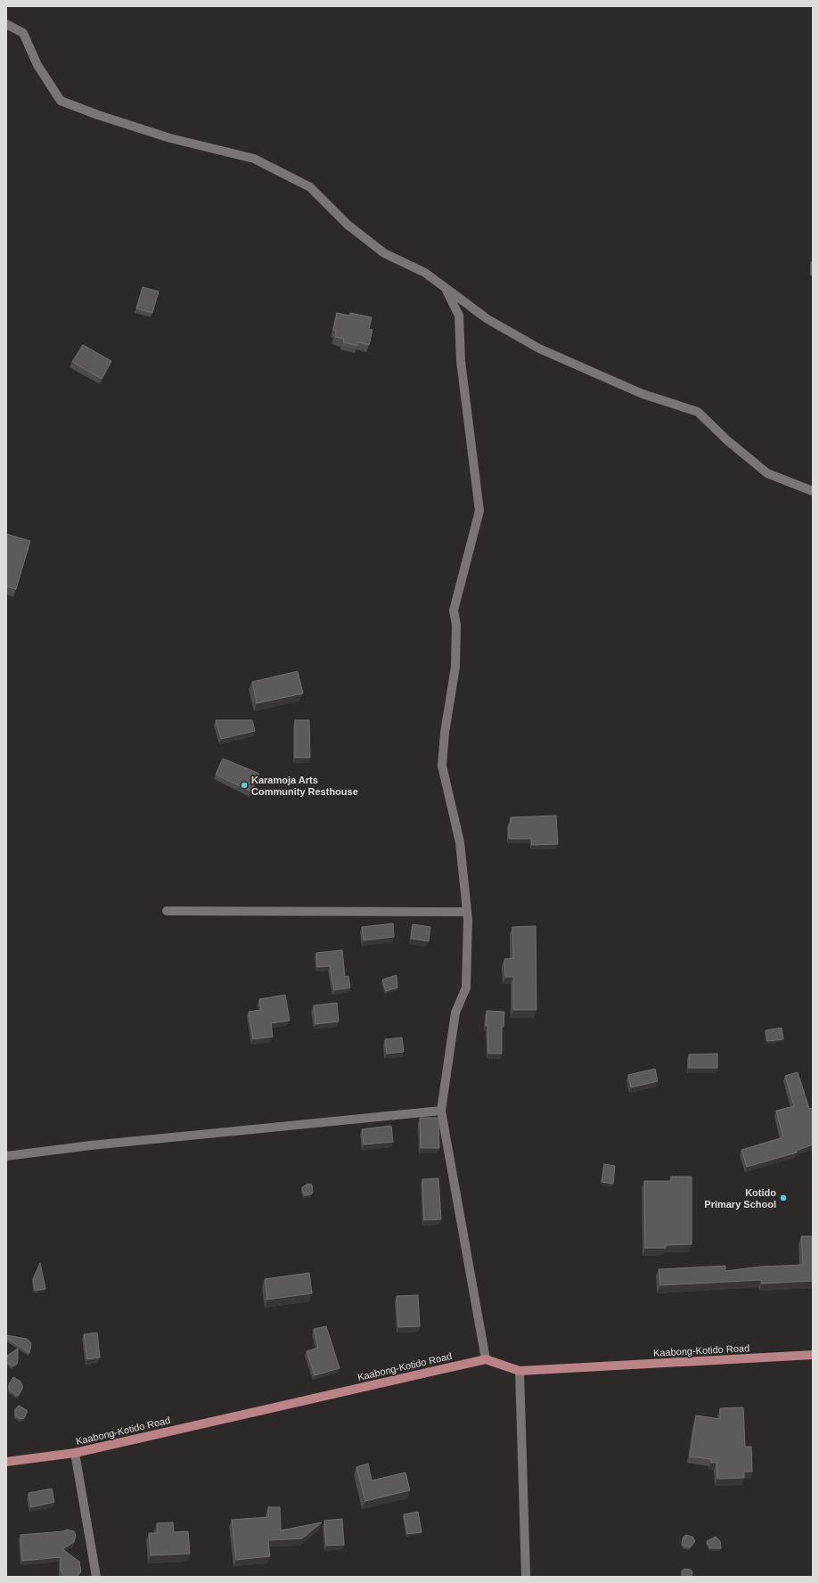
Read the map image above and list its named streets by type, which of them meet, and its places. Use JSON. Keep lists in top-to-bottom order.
{
  "streets": {
    "main road": ["Kaabong-Kotido Road"]
  },
  "places": ["Karamoja Arts Community Resthouse", "Kotido Primary School"]
}
